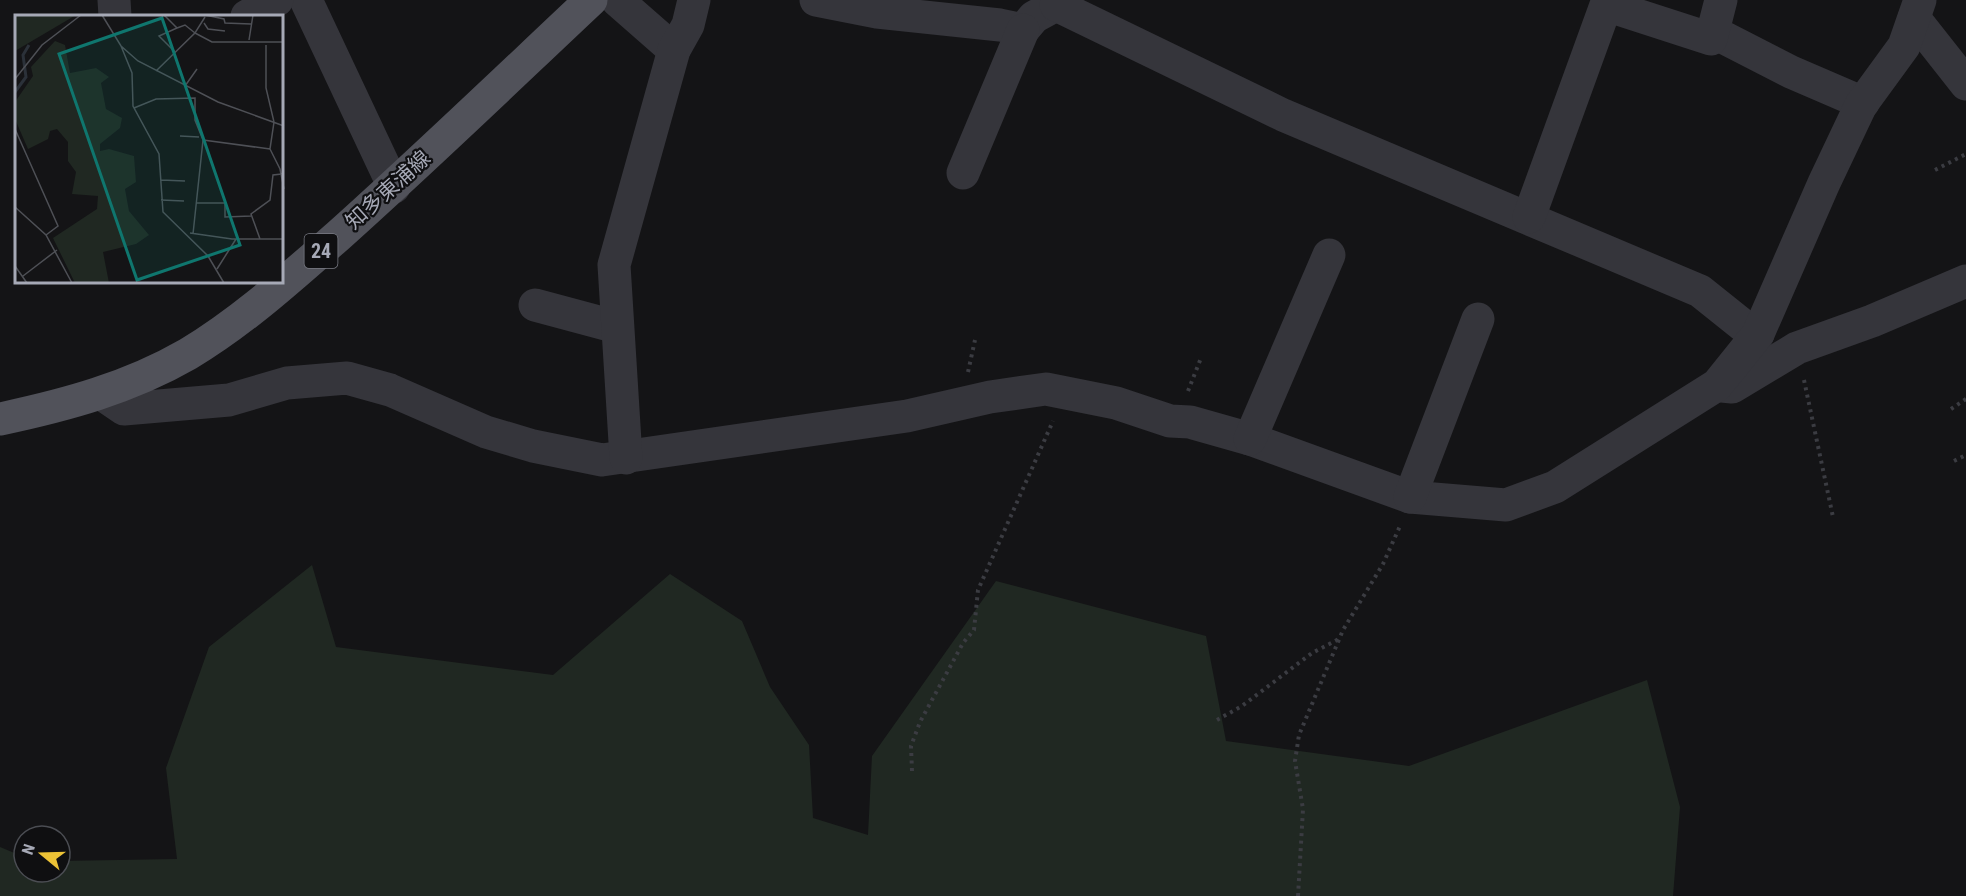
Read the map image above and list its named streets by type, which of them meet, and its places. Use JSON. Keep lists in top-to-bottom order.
{
  "streets": {
    "main road": ["知多東浦線", "24"]
  },
  "north": "left"
}
